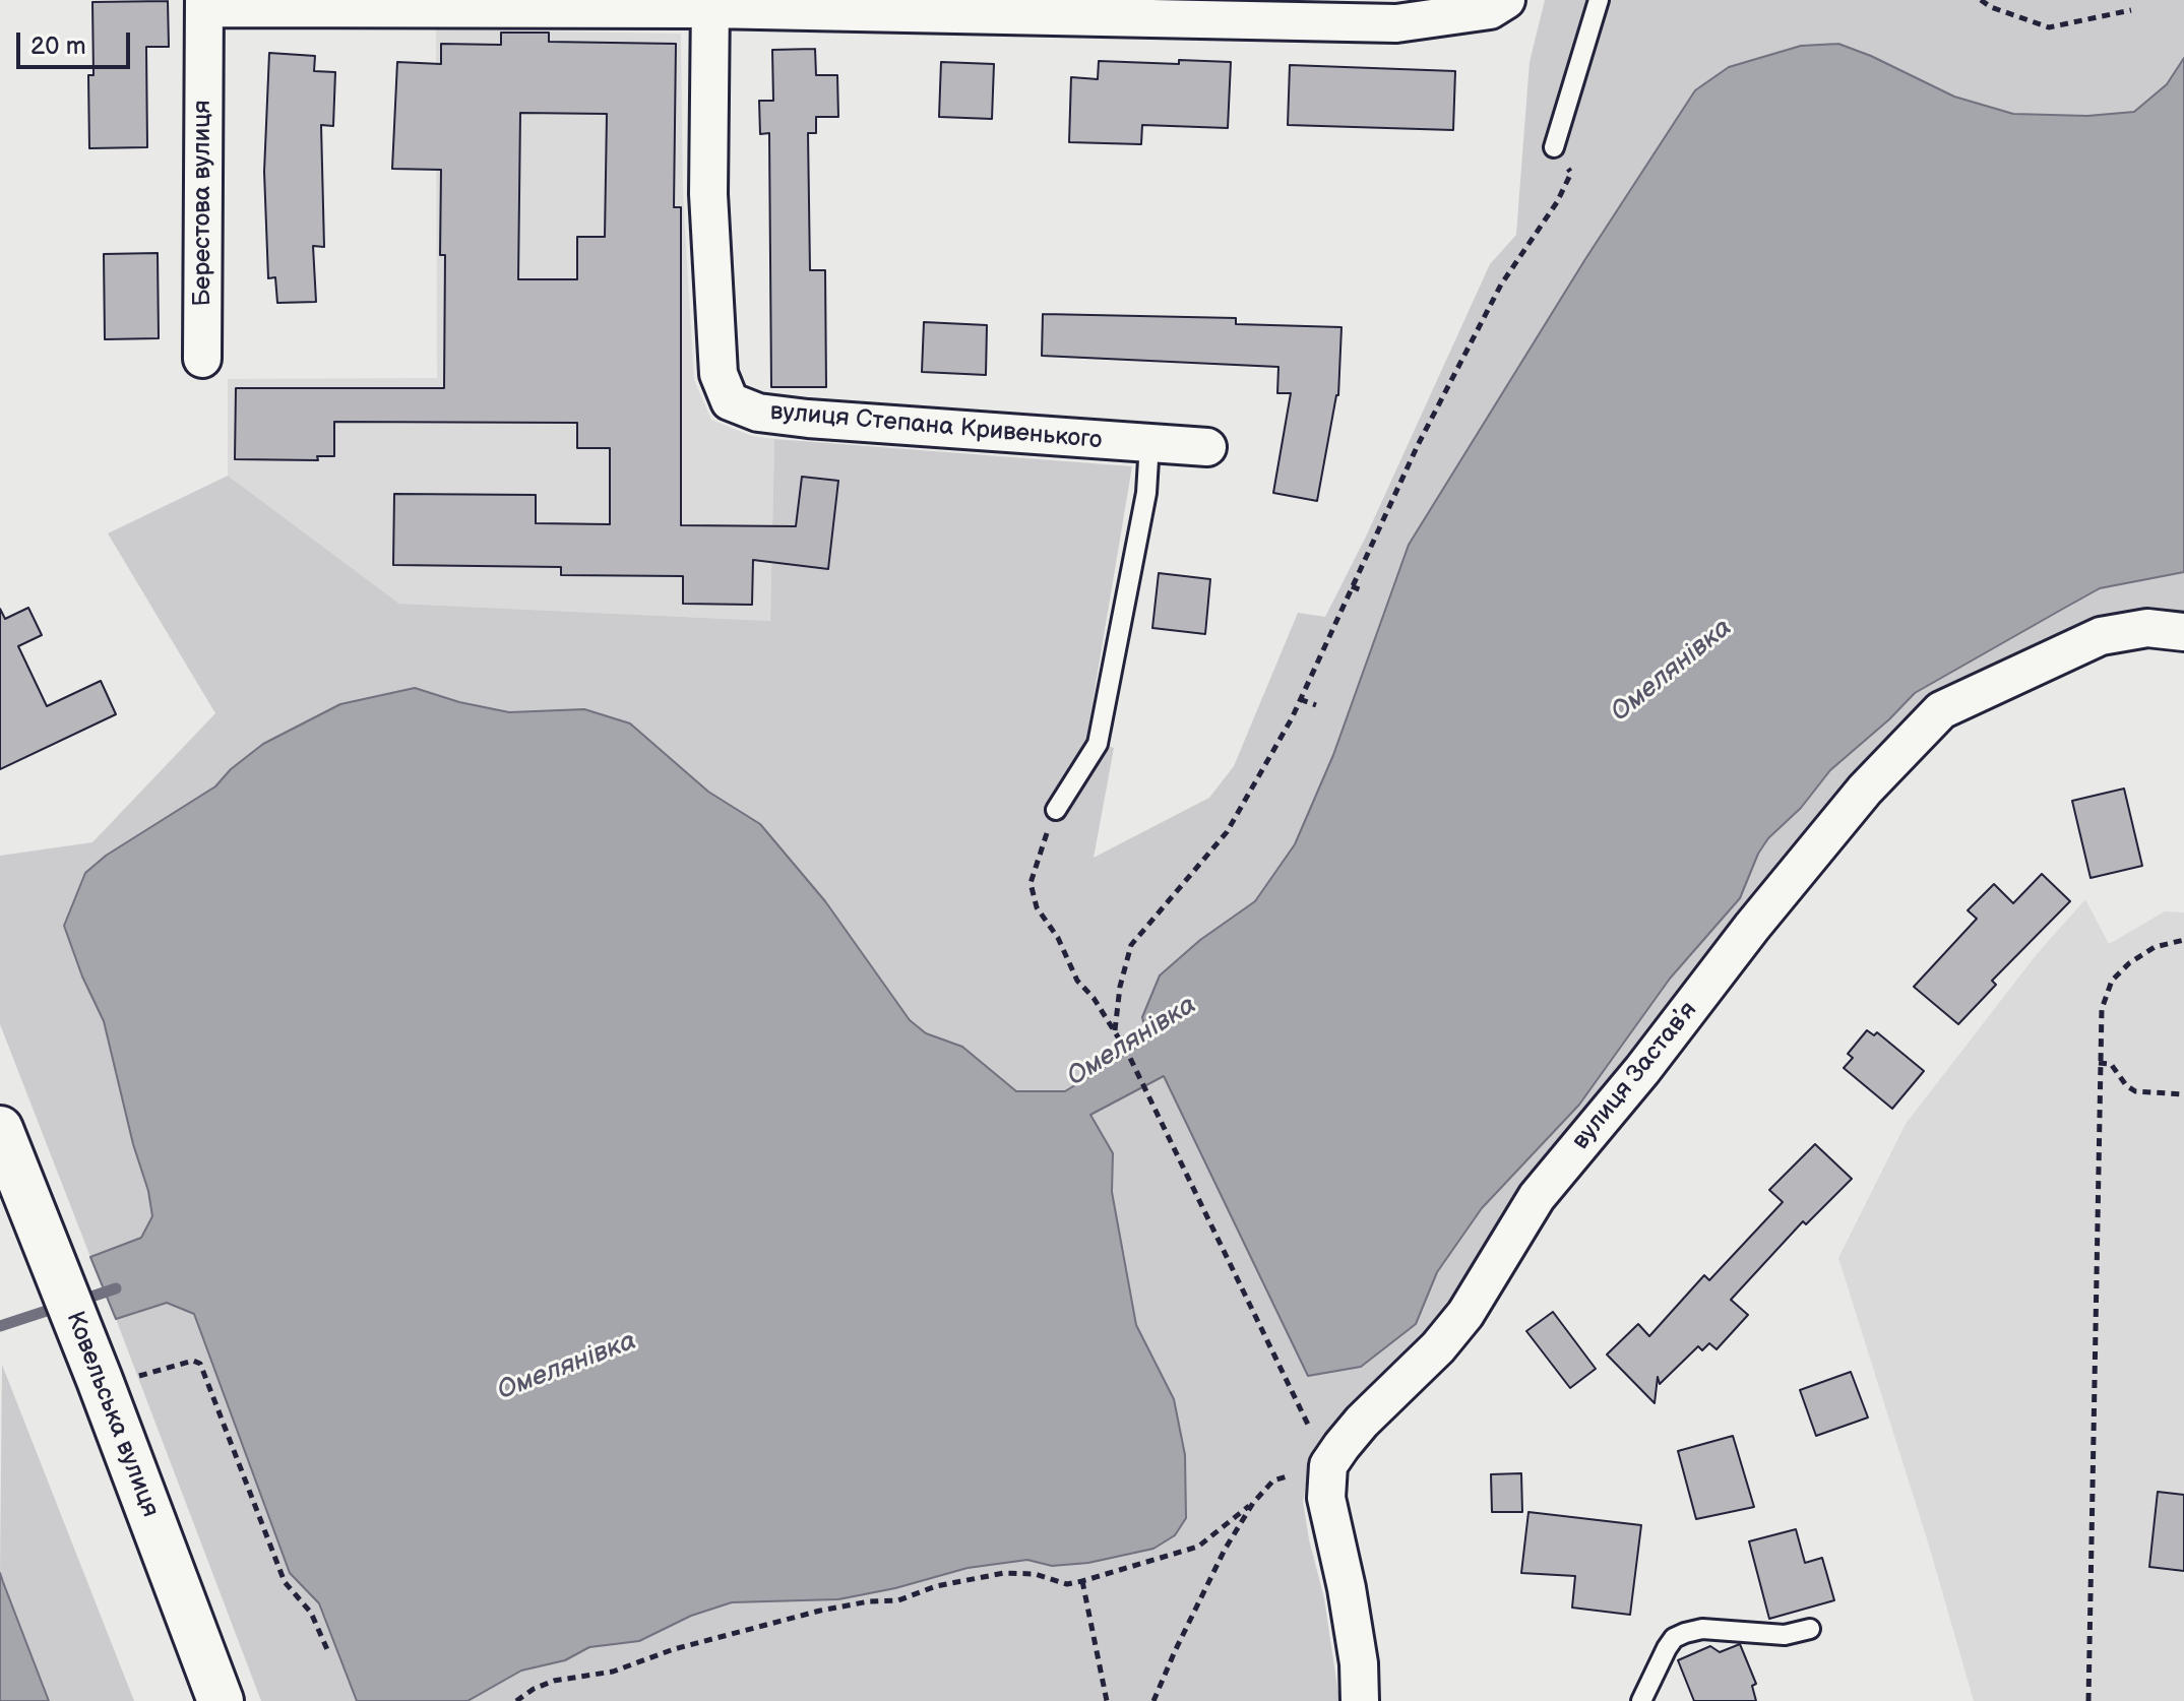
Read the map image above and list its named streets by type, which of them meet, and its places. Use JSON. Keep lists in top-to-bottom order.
{
  "streets": {
    "main road": ["Ковельська вулиця"],
    "street": ["Берестова вулиця", "вулиця Степана Кривенького", "вулиця Заставʼя"]
  },
  "water": ["Омелянівка"],
  "scale_bar": "20 m"
}
